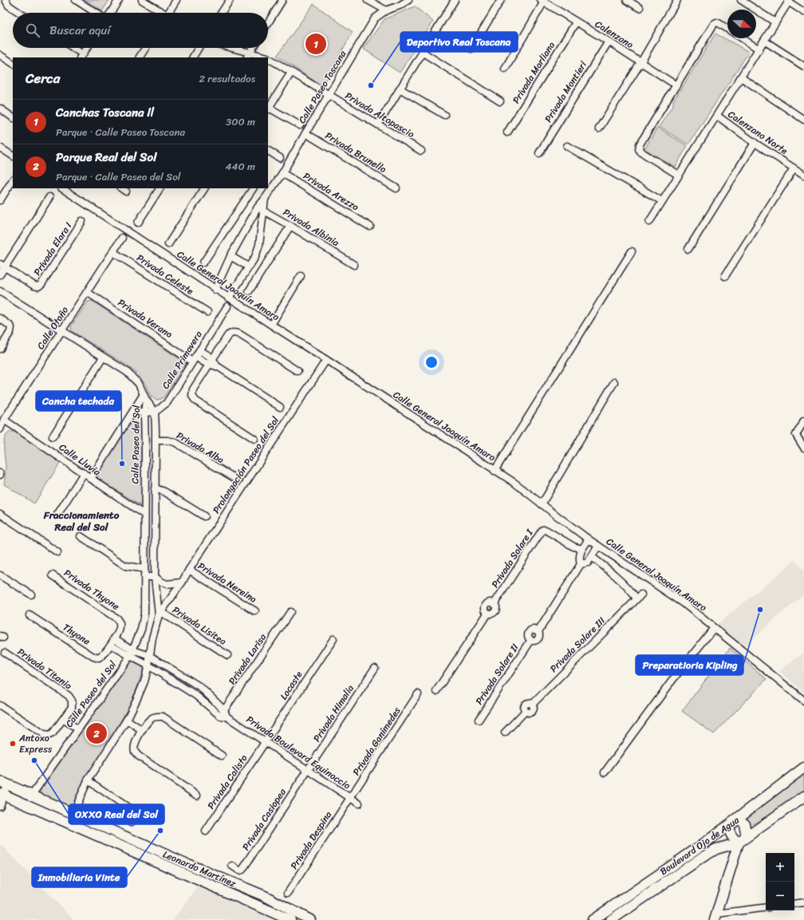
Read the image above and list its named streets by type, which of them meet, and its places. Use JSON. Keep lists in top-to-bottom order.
{
  "streets": {
    "main road": ["Boulevard Ojo de Agua", "Leonardo Martínez"],
    "street": [
      "Calenzano",
      "Privada Marliana",
      "Calle Paseo Toscana",
      "Privada Montieri",
      "Privada Altopascio",
      "Calenzano Norte",
      "Privada Brunello",
      "Privada Arezzo",
      "Privada Albinia",
      "Privada Elara I",
      "Privada Celeste",
      "Calle General Joaquín Amaro",
      "Privada Verano",
      "Calle Otoño",
      "Calle Primavera",
      "Calle Paseo del Sol",
      "Privada Alba",
      "Calle Lluvia",
      "Prolongación Paseo del Sol",
      "Privada Solare I",
      "Privada Nereina",
      "Privada Thyone",
      "Privada Lisitea",
      "Thyone",
      "Privada Solare III",
      "Privada Larisa",
      "Privada Titania",
      "Privada Solare II",
      "Locaste",
      "Privada Himalia",
      "Privada Ganímedes",
      "Privada Boulevard Equinoccio",
      "Privada Calisto",
      "Privada Casiopea",
      "Privada Despina"
    ]
  },
  "crossings": [
    ["Calenzano", "Privada Marliana"],
    ["Calenzano", "Privada Montieri"],
    ["Calle Paseo Toscana", "Privada Altopascio"],
    ["Calle Paseo Toscana", "Privada Brunello"],
    ["Calle Paseo Toscana", "Privada Arezzo"],
    ["Calle Paseo Toscana", "Privada Albinia"],
    ["Calle Paseo Toscana", "Calle General Joaquín Amaro"],
    ["Privada Celeste", "Calle Otoño"],
    ["Calle General Joaquín Amaro", "Prolongación Paseo del Sol"],
    ["Privada Verano", "Calle Otoño"],
    ["Privada Verano", "Calle Primavera"],
    ["Calle Otoño", "Calle Lluvia"],
    ["Calle Primavera", "Calle Paseo del Sol"],
    ["Calle Paseo del Sol", "Privada Alba"],
    ["Calle Paseo del Sol", "Calle Lluvia"],
    ["Calle Paseo del Sol", "Prolongación Paseo del Sol"],
    ["Calle Paseo del Sol", "Privada Lisitea"],
    ["Calle Paseo del Sol", "Privada Boulevard Equinoccio"],
    ["Calle Paseo del Sol", "Leonardo Martínez"],
    ["Prolongación Paseo del Sol", "Privada Nereina"],
    ["Prolongación Paseo del Sol", "Privada Lisitea"],
    ["Privada Thyone", "Thyone"],
    ["Privada Larisa", "Privada Boulevard Equinoccio"],
    ["Locaste", "Privada Boulevard Equinoccio"],
    ["Locaste", "Privada Calisto"],
    ["Privada Himalia", "Privada Boulevard Equinoccio"],
    ["Privada Himalia", "Privada Casiopea"],
    ["Privada Ganímedes", "Privada Boulevard Equinoccio"],
    ["Privada Ganímedes", "Privada Despina"],
    ["Privada Boulevard Equinoccio", "Privada Calisto"],
    ["Privada Boulevard Equinoccio", "Privada Casiopea"],
    ["Privada Boulevard Equinoccio", "Privada Despina"]
  ],
  "districts": ["Fraccionamiento Real del Sol"],
  "places": [
    "Deportivo Real Toscana",
    "Cancha techada",
    "Preparatioria Kipling",
    "Antoxo Express",
    "OXXO Real del Sol",
    "Inmobiliaria Vinte"
  ],
  "north": "right",
  "page": {
    "search": "Buscar aquí",
    "pins": ["1", "2"],
    "heading": ["Cerca", "2 resultados"],
    "list": [
      {
        "mark": "1",
        "name": "Canchas Toscana ll",
        "note": "Parque · Calle Paseo Toscana",
        "value": "300 m"
      },
      {
        "mark": "2",
        "name": "Parque Real del Sol",
        "note": "Parque · Calle Paseo del Sol",
        "value": "440 m"
      }
    ],
    "map_buttons": ["+", "−"]
  }
}
